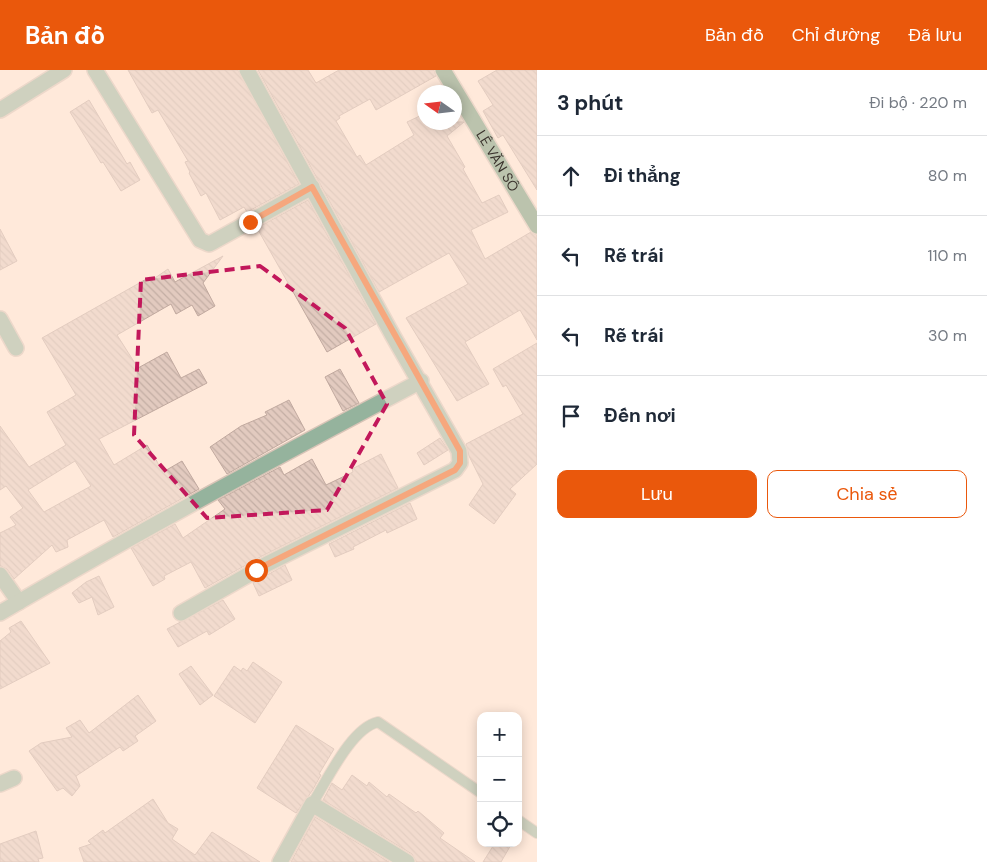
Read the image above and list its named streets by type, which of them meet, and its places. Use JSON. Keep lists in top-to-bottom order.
{
  "streets": {
    "street": ["LÊ VĂN SÔ"]
  },
  "north": "left",
  "page": {
    "header": "Bản đồ",
    "nav": ["Bản đồ", "Chỉ đường", "Đã lưu"],
    "heading": ["3 phút", "Đi bộ · 220 m"],
    "list": [
      ["Đi thẳng", "80 m"],
      ["Rẽ trái", "110 m"],
      ["Rẽ trái", "30 m"],
      "Đến nơi"
    ],
    "buttons": ["Lưu", "Chia sẻ"],
    "map_buttons": ["+", "−"]
  }
}
